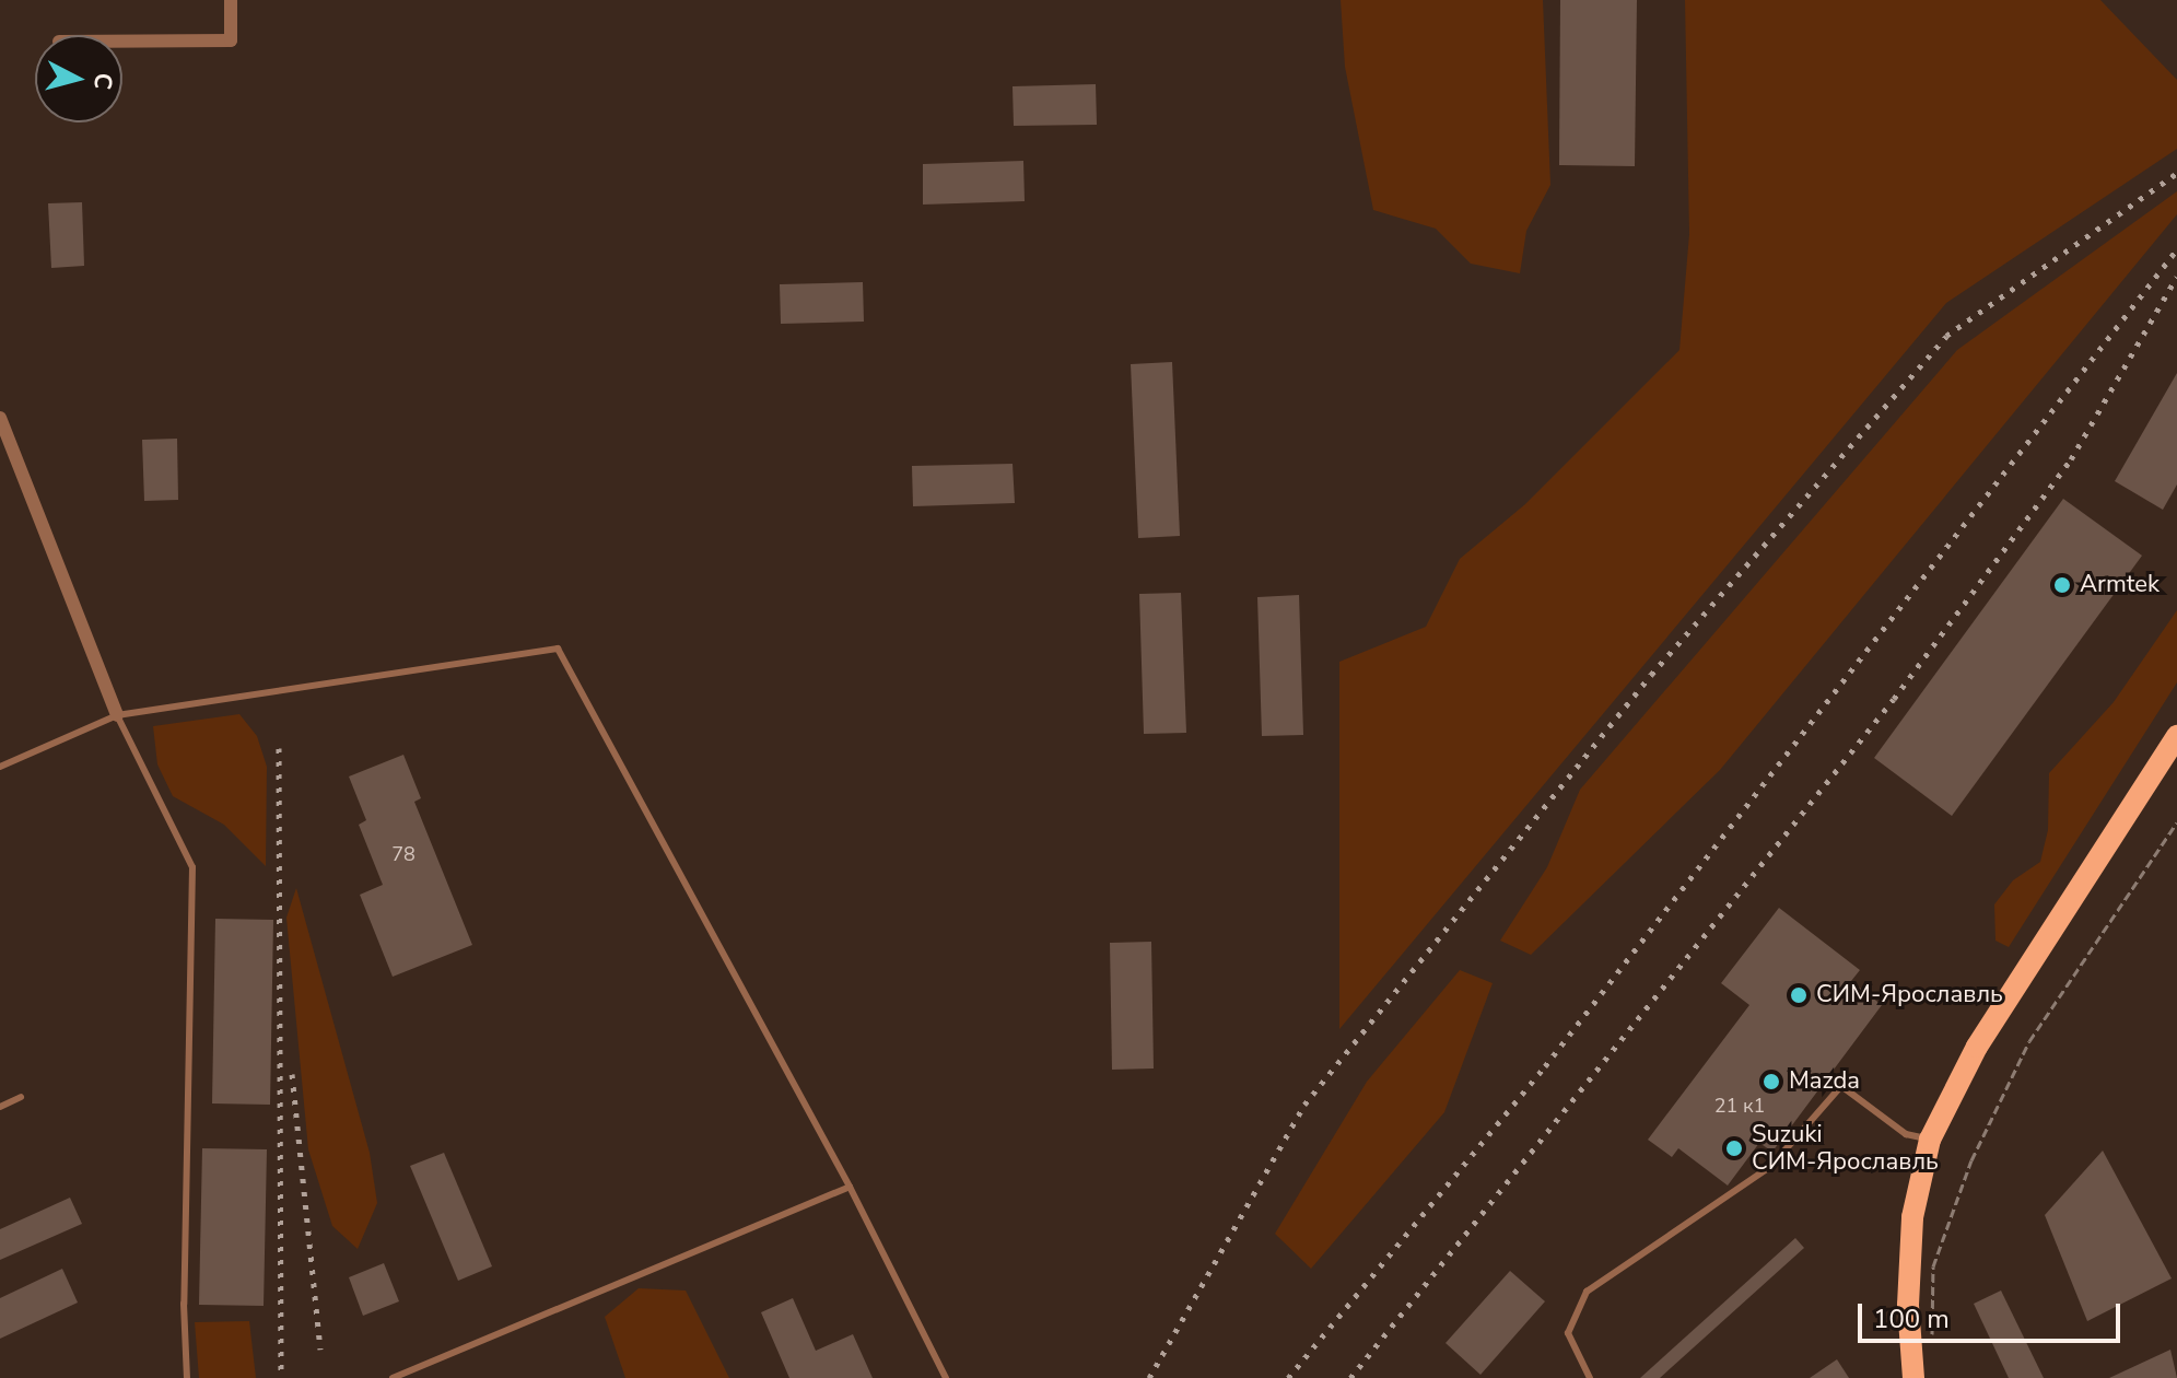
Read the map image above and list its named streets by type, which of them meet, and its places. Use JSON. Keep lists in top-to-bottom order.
{
  "places": [
    "Armtek",
    "СИМ-Ярославль",
    "Mazda",
    "Suzuki СИМ-Ярославль"
  ],
  "house_numbers": ["78", "21 к1"],
  "scale_bar": "100 m",
  "north": "right"
}
